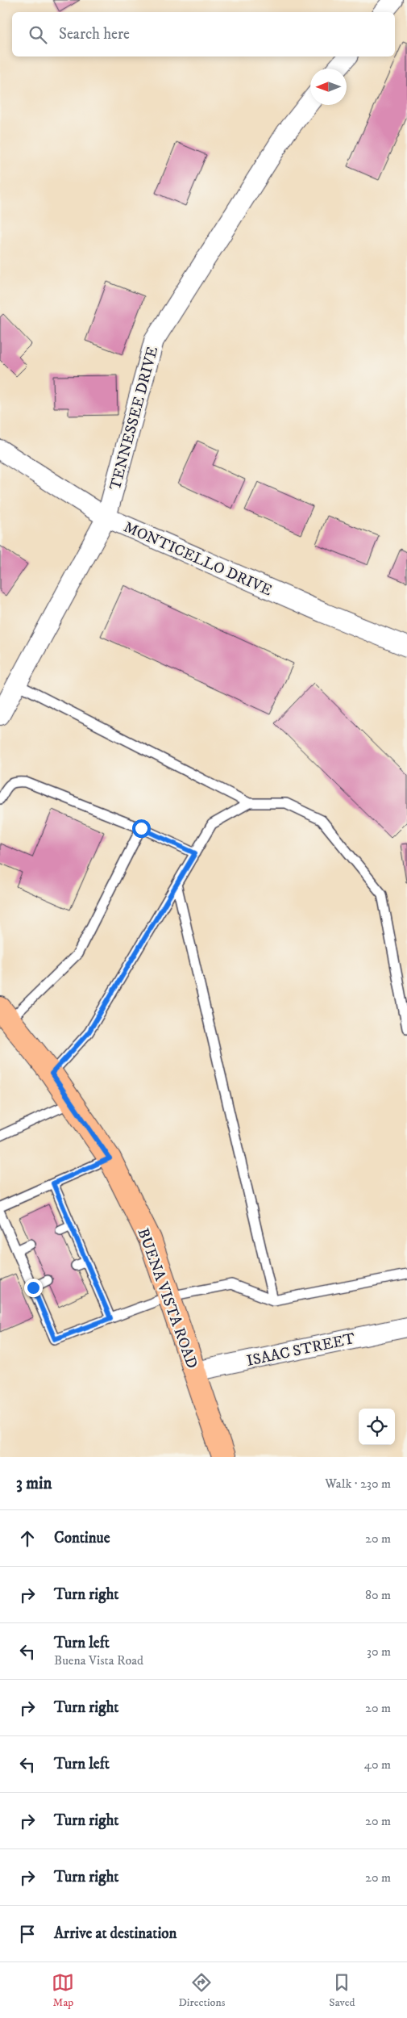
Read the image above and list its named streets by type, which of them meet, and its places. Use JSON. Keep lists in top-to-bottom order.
{
  "streets": {
    "main road": ["BUENA VISTA ROAD"],
    "street": ["TENNESSEE DRIVE", "MONTICELLO DRIVE", "ISAAC STREET"]
  },
  "crossings": [
    ["TENNESSEE DRIVE", "MONTICELLO DRIVE"],
    ["BUENA VISTA ROAD", "ISAAC STREET"]
  ],
  "north": "left",
  "page": {
    "search": "Search here",
    "heading": ["3 min", "Walk · 230 m"],
    "list": [
      ["Continue", "20 m"],
      ["Turn right", "80 m"],
      ["Turn left", "Buena Vista Road", "30 m"],
      ["Turn right", "20 m"],
      ["Turn left", "40 m"],
      ["Turn right", "20 m"],
      ["Turn right", "20 m"],
      "Arrive at destination"
    ],
    "nav": ["Map", "Directions", "Saved"]
  }
}
